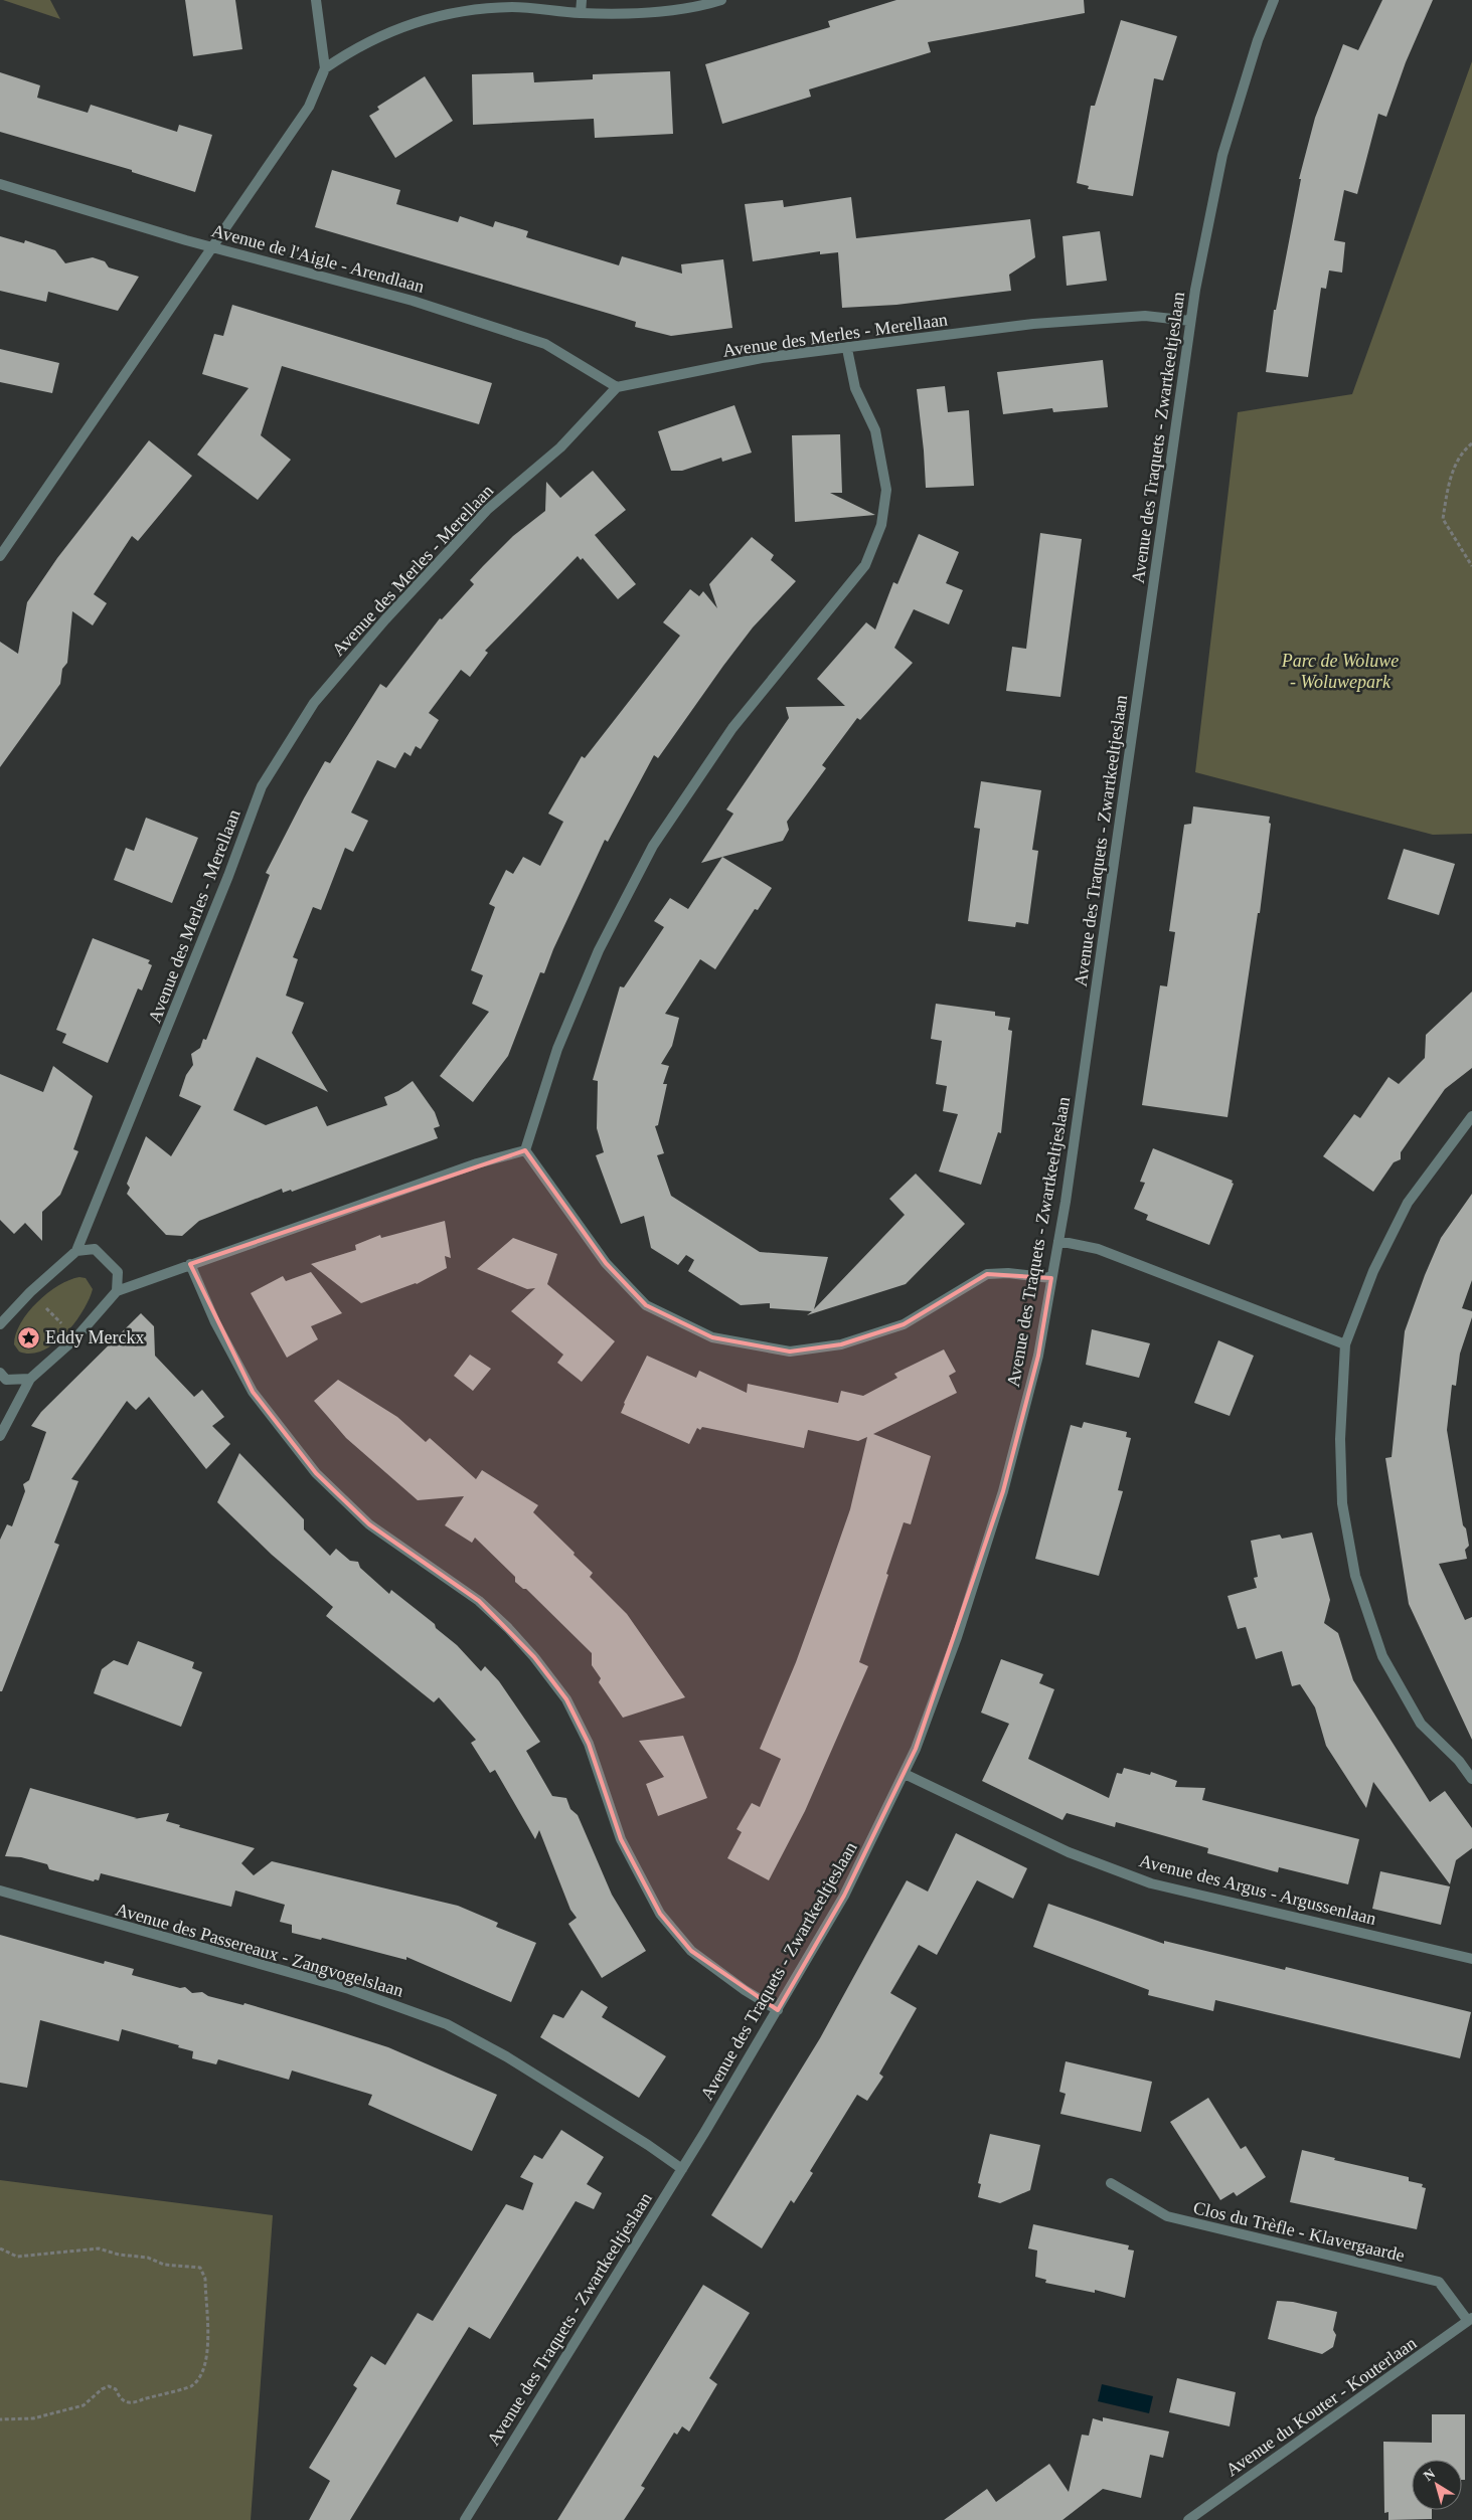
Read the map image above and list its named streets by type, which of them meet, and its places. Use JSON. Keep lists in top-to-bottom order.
{
  "streets": {
    "street": [
      "Avenue de l'Aigle - Arendlaan",
      "Avenue des Merles - Merellaan",
      "Avenue des Traquets - Zwartkeeltjeslaan",
      "Avenue des Argus - Argussenlaan",
      "Avenue des Passereaux - Zangvogelslaan",
      "Clos du Trèfle - Klavergaarde",
      "Avenue du Kouter - Kouterlaan"
    ]
  },
  "crossings": [
    ["Avenue de l'Aigle - Arendlaan", "Avenue des Merles - Merellaan"],
    ["Avenue des Merles - Merellaan", "Avenue des Traquets - Zwartkeeltjeslaan"],
    ["Avenue des Traquets - Zwartkeeltjeslaan", "Avenue des Argus - Argussenlaan"],
    ["Avenue des Traquets - Zwartkeeltjeslaan", "Avenue des Passereaux - Zangvogelslaan"],
    ["Clos du Trèfle - Klavergaarde", "Avenue du Kouter - Kouterlaan"]
  ],
  "parks": ["Parc de Woluwe - Woluwepark"],
  "places": {
    "place": ["Eddy Merckx"]
  },
  "north": "top left"
}
